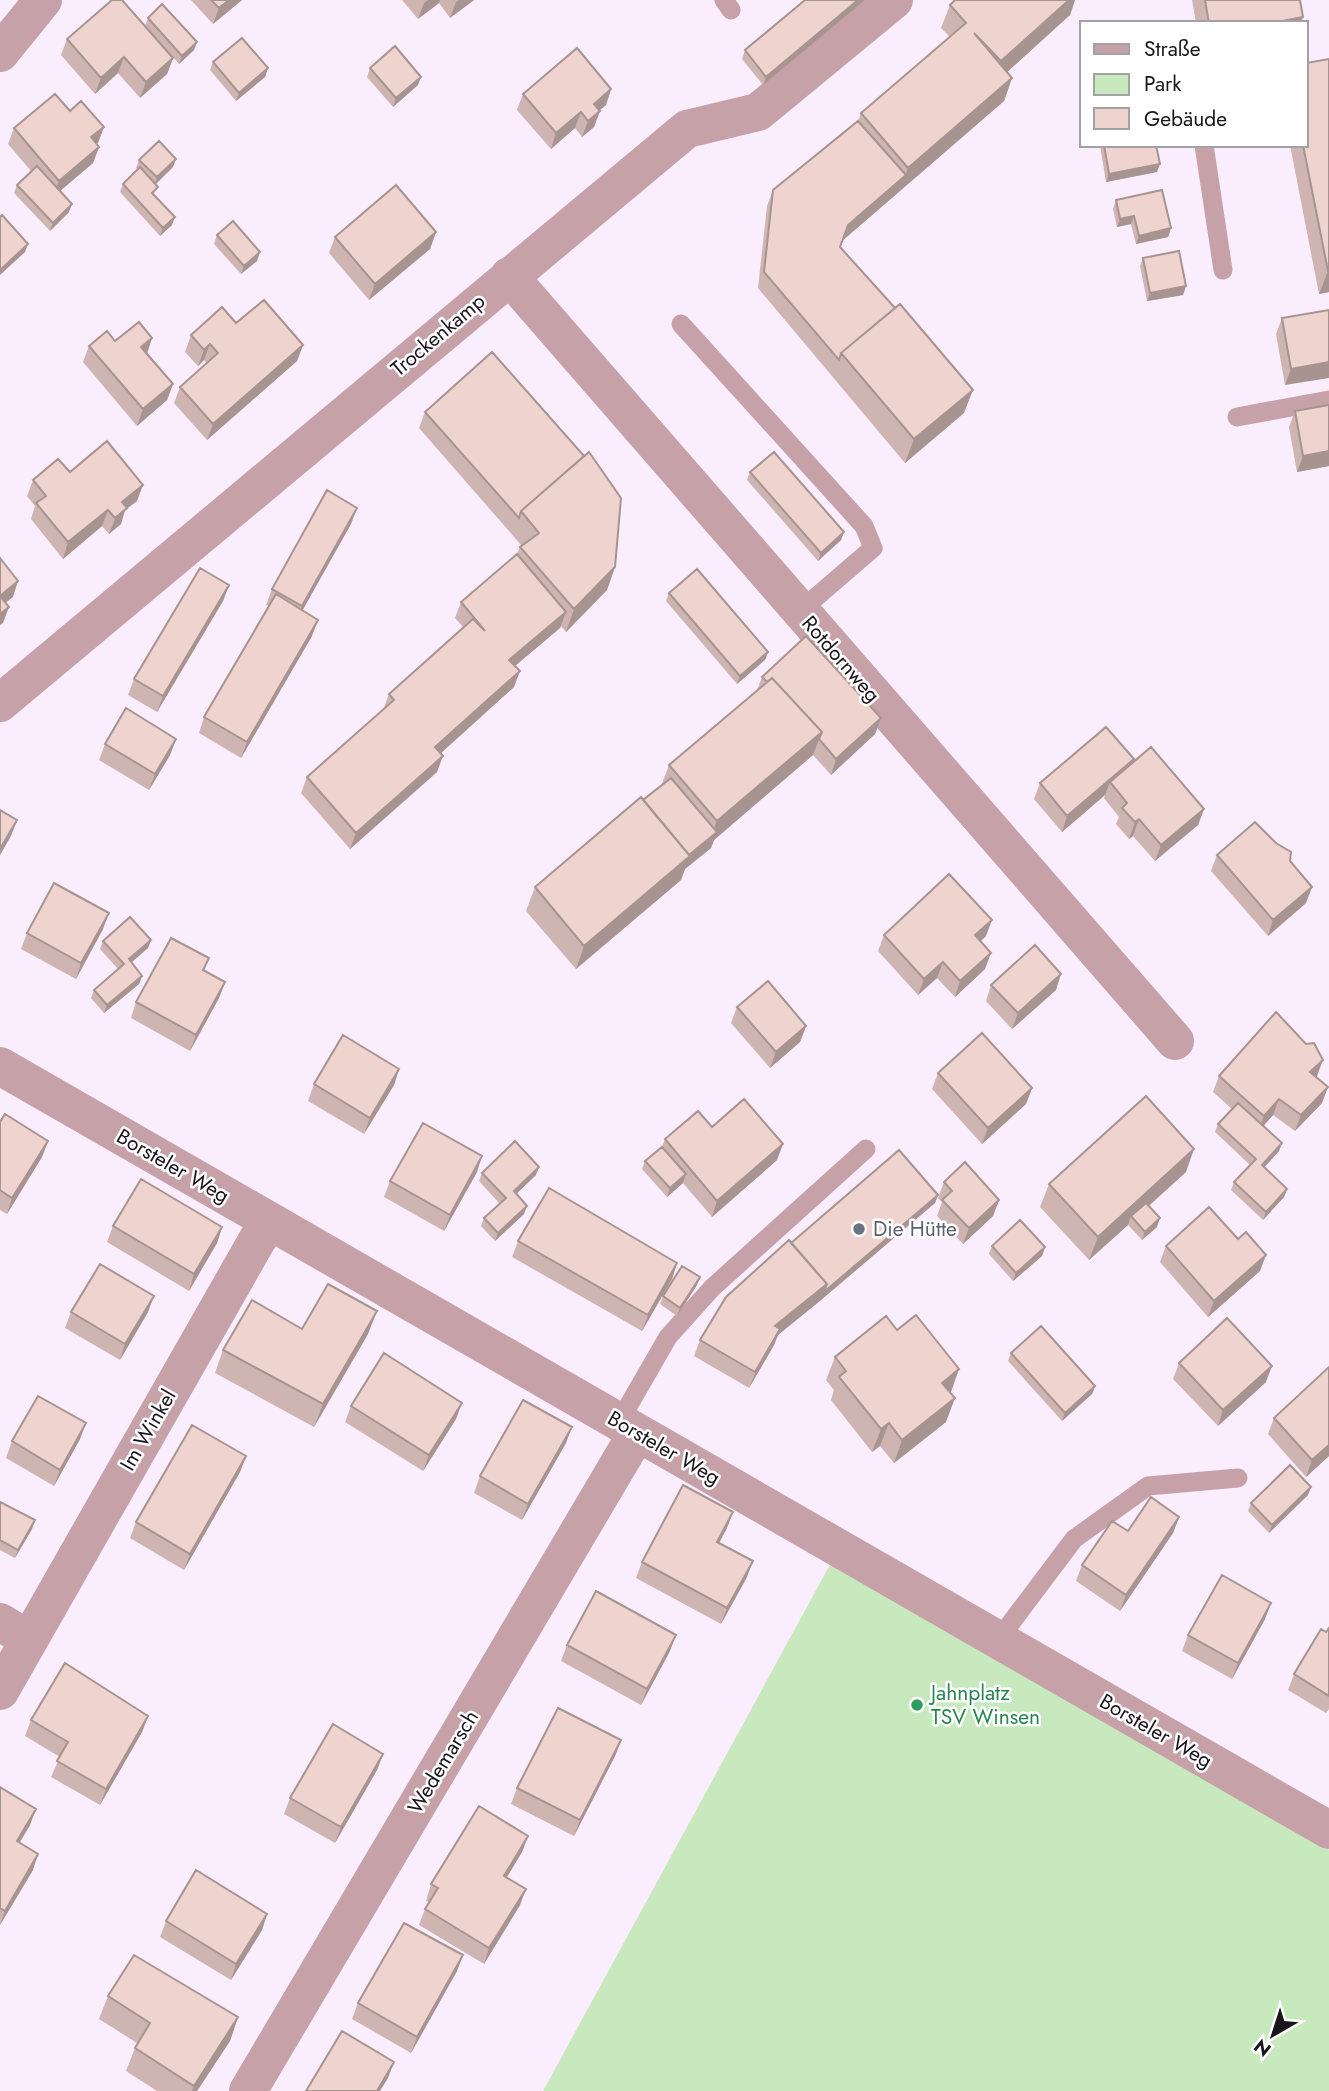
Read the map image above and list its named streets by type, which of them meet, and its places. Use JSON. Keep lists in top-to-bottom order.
{
  "streets": {
    "street": [
      "Trockenkamp",
      "Rotdornweg",
      "Borsteler Weg",
      "Im Winkel",
      "Wedemarsch"
    ]
  },
  "crossings": [
    ["Trockenkamp", "Rotdornweg"],
    ["Borsteler Weg", "Im Winkel"],
    ["Borsteler Weg", "Wedemarsch"]
  ],
  "places": ["Die Hütte", "Jahnplatz TSV Winsen"],
  "legend": ["Straße", "Park", "Gebäude"],
  "north": "bottom left"
}
